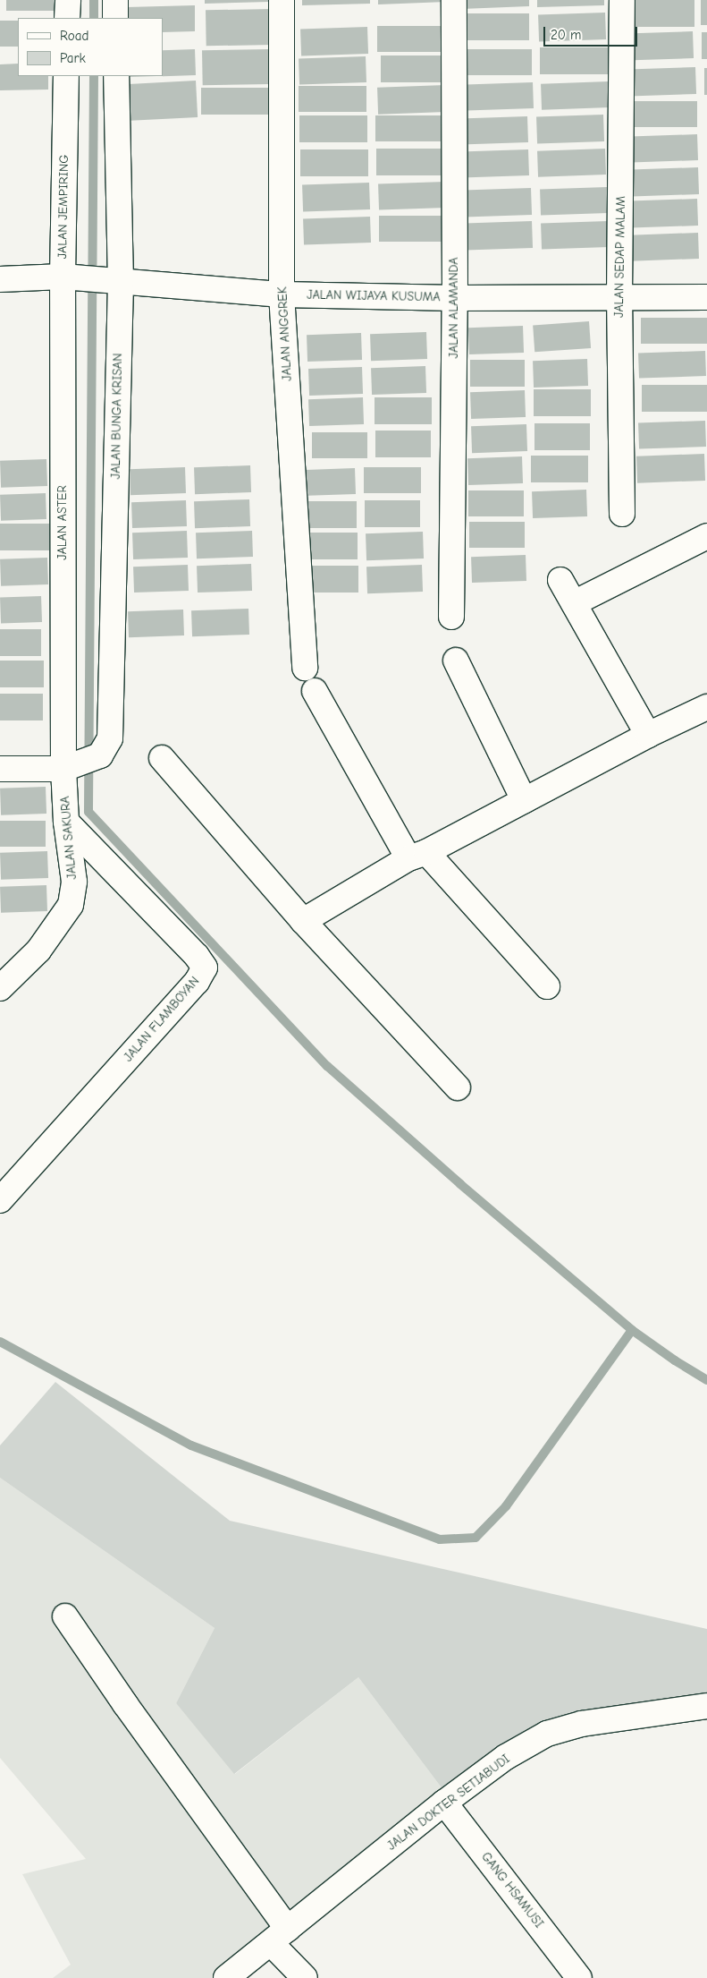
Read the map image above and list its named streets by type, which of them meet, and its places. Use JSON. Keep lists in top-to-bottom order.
{
  "streets": {
    "street": [
      "JALAN JEMPIRING",
      "JALAN SEDAP MALAM",
      "JALAN WIJAYA KUSUMA",
      "JALAN ALAMANDA",
      "JALAN ANGGREK",
      "JALAN BUNGA KRISAN",
      "JALAN ASTER",
      "JALAN SAKURA",
      "JALAN FLAMBOYAN",
      "JALAN DOKTER SETIABUDI",
      "GANG HSAMUSI"
    ]
  },
  "crossings": [
    ["JALAN JEMPIRING", "JALAN WIJAYA KUSUMA"],
    ["JALAN JEMPIRING", "JALAN ASTER"],
    ["JALAN SEDAP MALAM", "JALAN WIJAYA KUSUMA"],
    ["JALAN WIJAYA KUSUMA", "JALAN ALAMANDA"],
    ["JALAN WIJAYA KUSUMA", "JALAN ANGGREK"],
    ["JALAN WIJAYA KUSUMA", "JALAN BUNGA KRISAN"],
    ["JALAN WIJAYA KUSUMA", "JALAN ASTER"],
    ["JALAN BUNGA KRISAN", "JALAN ASTER"],
    ["JALAN BUNGA KRISAN", "JALAN SAKURA"],
    ["JALAN ASTER", "JALAN SAKURA"],
    ["JALAN SAKURA", "JALAN FLAMBOYAN"],
    ["JALAN DOKTER SETIABUDI", "GANG HSAMUSI"]
  ],
  "legend": ["Road", "Park"],
  "scale_bar": "20 m"
}
